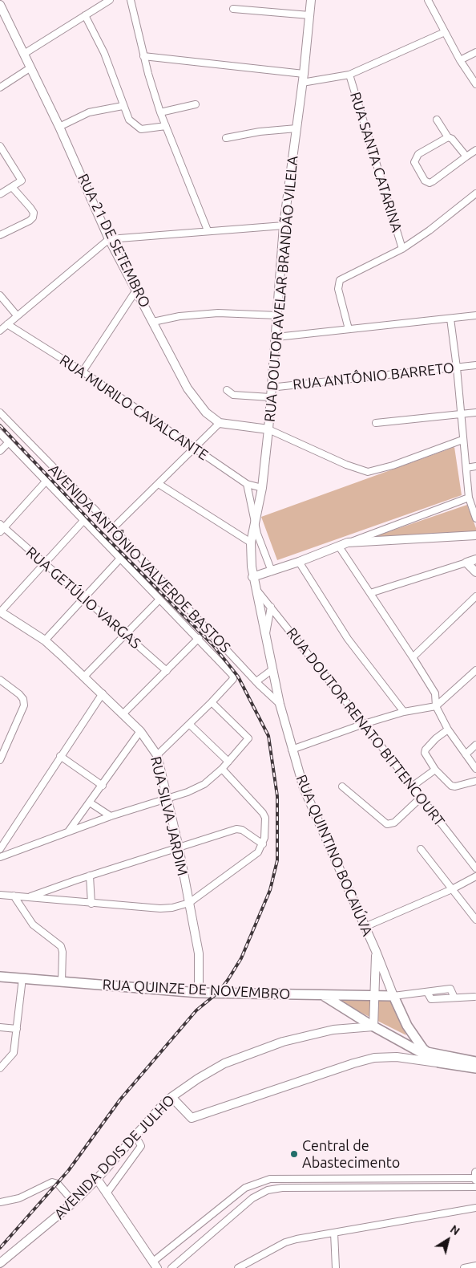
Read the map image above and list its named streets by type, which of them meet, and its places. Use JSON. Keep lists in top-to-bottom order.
{
  "streets": {
    "main road": ["RUA QUINTINO BOCAIÚVA", "RUA QUINZE DE NOVEMBRO"],
    "street": [
      "RUA SANTA CATARINA",
      "RUA 21 DE SETEMBRO",
      "RUA DOUTOR AVELAR BRANDÃO VILELA",
      "RUA ANTÔNIO BARRETO",
      "RUA MURILO CAVALCANTE",
      "AVENIDA ANTÔNIO VALVERDE BASTOS",
      "RUA GETÚLIO VARGAS",
      "RUA DOUTOR RENATO BITTENCOURT",
      "RUA SILVA JARDIM",
      "AVENIDA DOIS DE JULHO"
    ]
  },
  "crossings": [
    ["RUA DOUTOR AVELAR BRANDÃO VILELA", "RUA ANTÔNIO BARRETO"],
    ["RUA DOUTOR AVELAR BRANDÃO VILELA", "RUA MURILO CAVALCANTE"],
    ["RUA DOUTOR AVELAR BRANDÃO VILELA", "RUA QUINTINO BOCAIÚVA"],
    ["AVENIDA ANTÔNIO VALVERDE BASTOS", "RUA QUINTINO BOCAIÚVA"],
    ["RUA DOUTOR RENATO BITTENCOURT", "RUA QUINTINO BOCAIÚVA"],
    ["RUA SILVA JARDIM", "RUA QUINZE DE NOVEMBRO"],
    ["RUA QUINTINO BOCAIÚVA", "RUA QUINZE DE NOVEMBRO"]
  ],
  "places": ["Central de Abastecimento"],
  "north": "top right"
}
